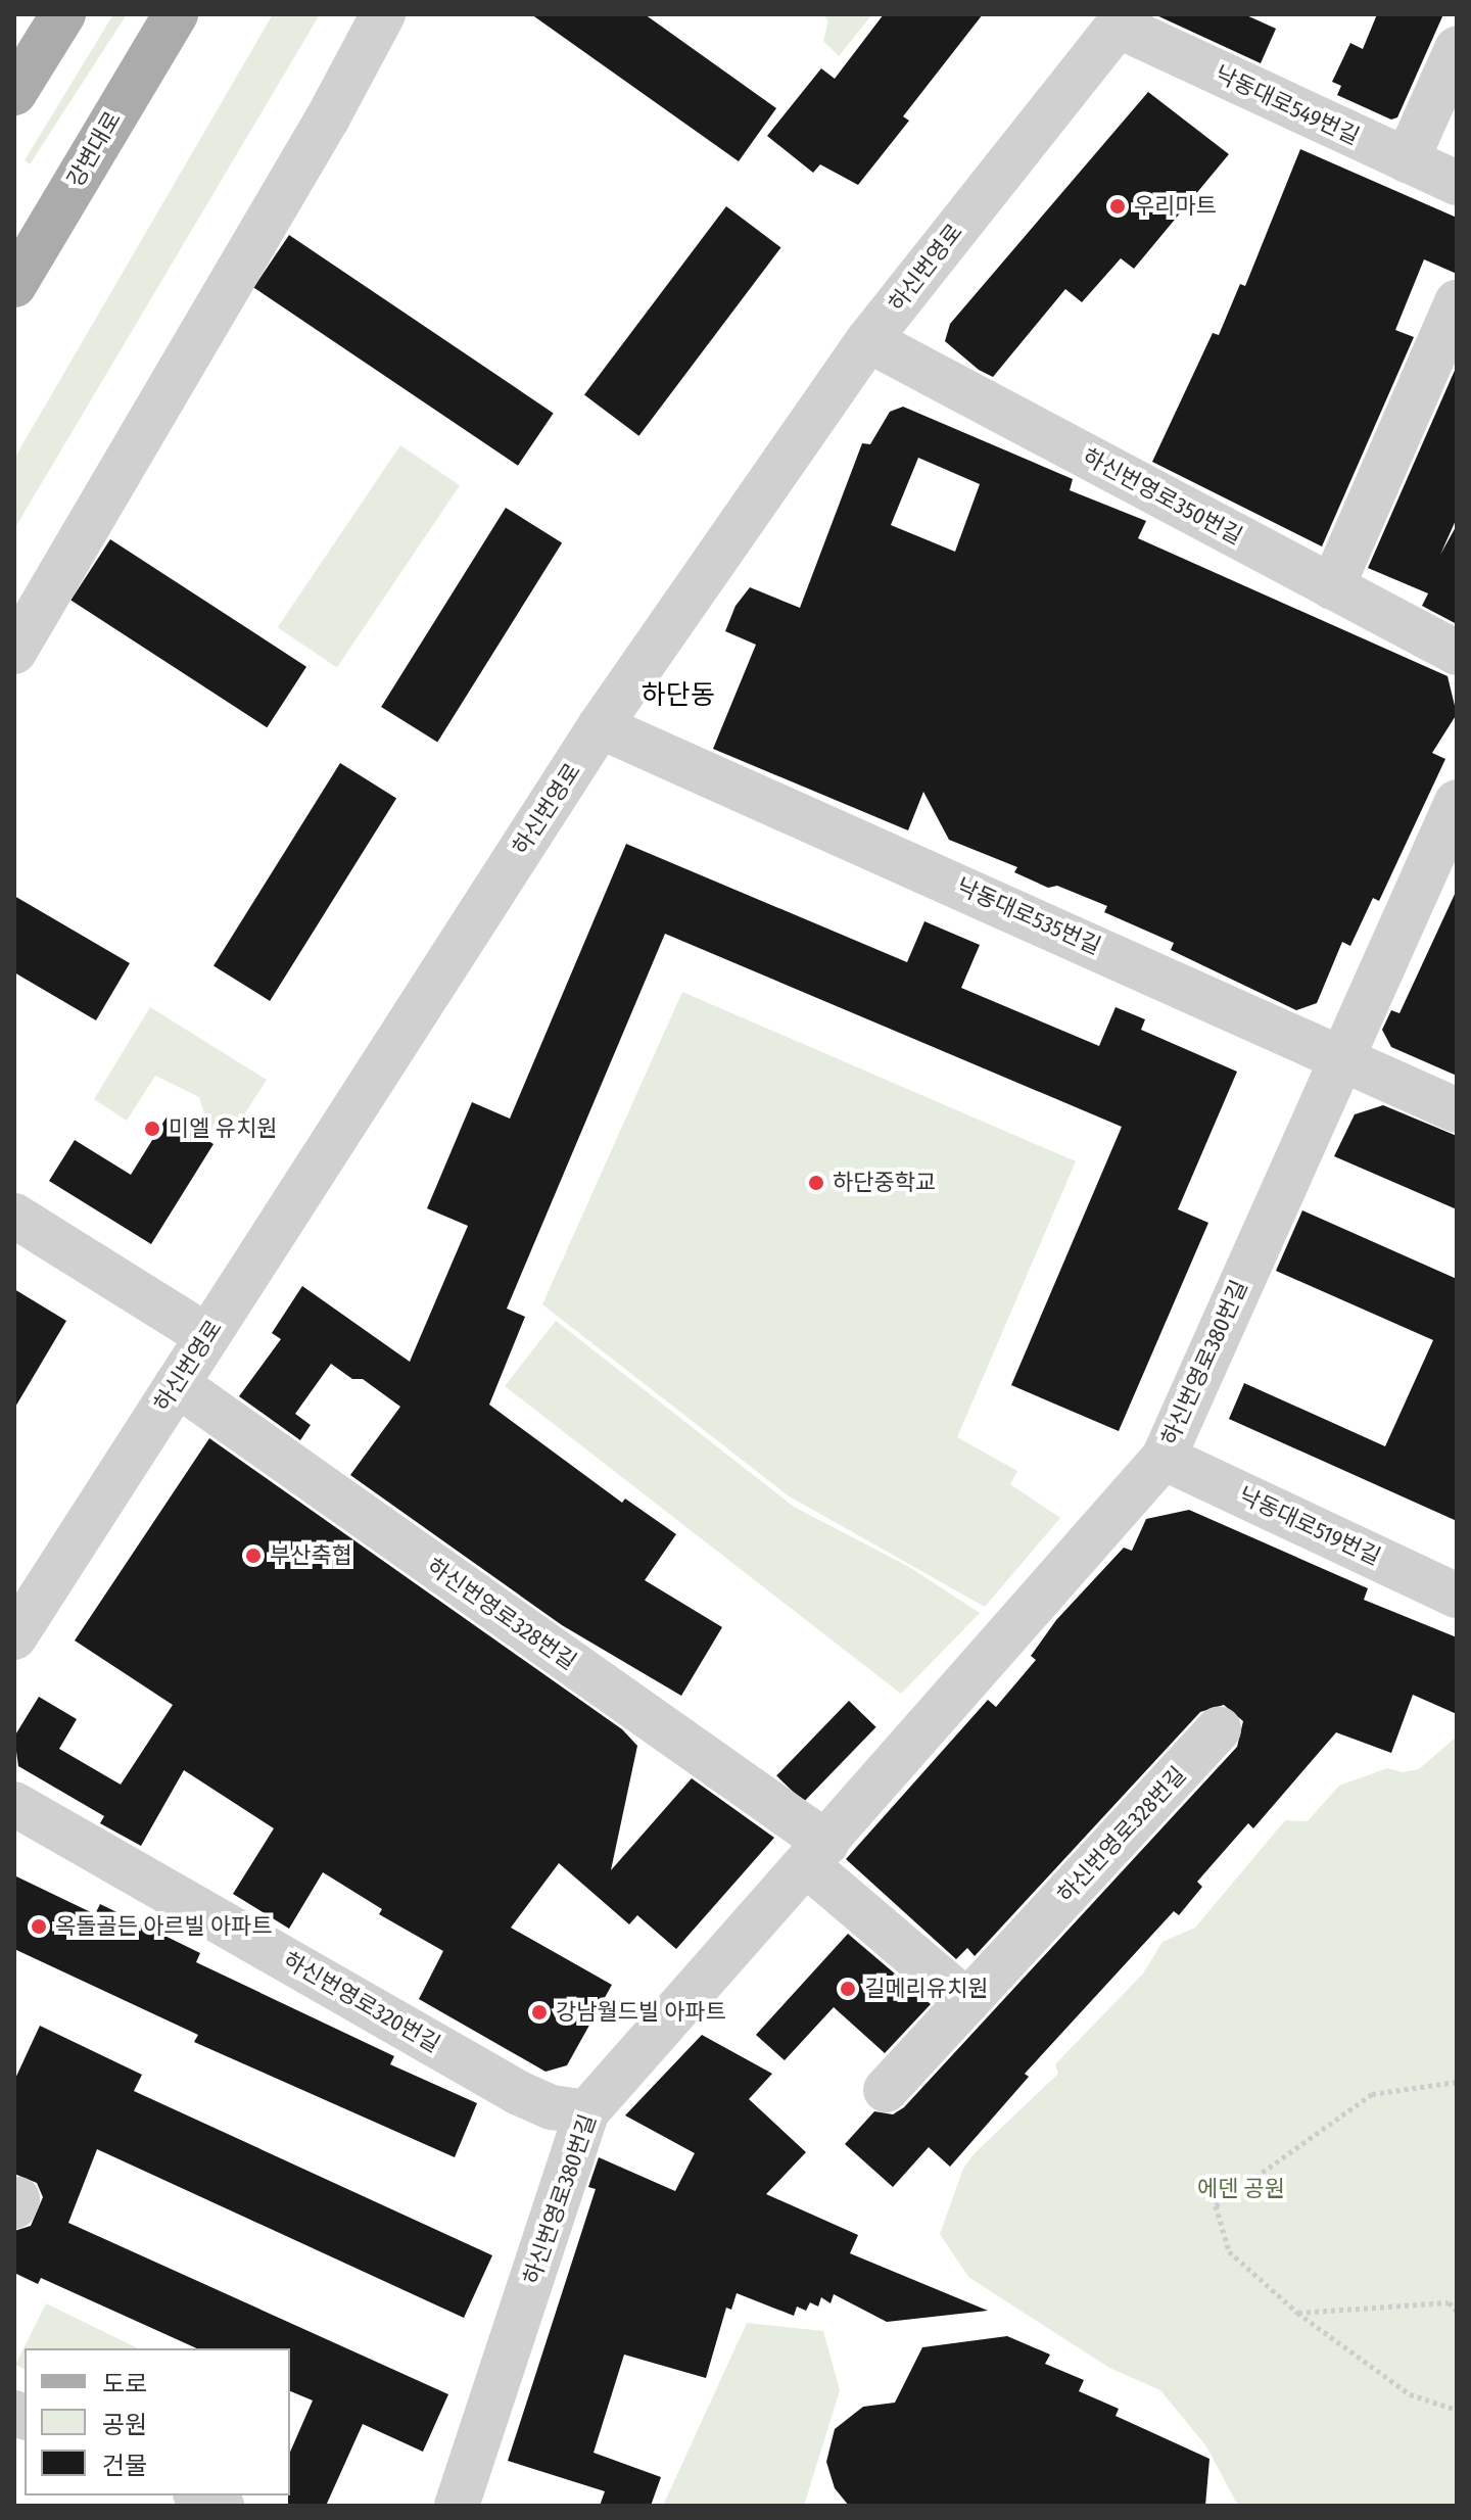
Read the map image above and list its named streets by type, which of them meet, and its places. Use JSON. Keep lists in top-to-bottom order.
{
  "streets": {
    "main road": ["강변대로"],
    "street": [
      "낙동대로549번길",
      "하신번영로",
      "하신번영로350번길",
      "낙동대로535번길",
      "하신번영로380번길",
      "낙동대로519번길",
      "하신번영로328번길",
      "하신번영로320번길"
    ]
  },
  "crossings": [
    ["낙동대로549번길", "하신번영로"],
    ["하신번영로", "하신번영로350번길"],
    ["하신번영로", "낙동대로535번길"],
    ["하신번영로", "하신번영로328번길"],
    ["낙동대로535번길", "하신번영로380번길"],
    ["하신번영로380번길", "낙동대로519번길"],
    ["하신번영로380번길", "하신번영로328번길"],
    ["하신번영로380번길", "하신번영로320번길"]
  ],
  "districts": ["하단동"],
  "parks": ["에덴 공원"],
  "places": [
    "우리마트",
    "미엘 유치원",
    "하단중학교",
    "부산축협",
    "옥돌골든 아르빌 아파트",
    "길메리유치원",
    "강남월드빌 아파트"
  ],
  "legend": ["도로", "공원", "건물"]
}
